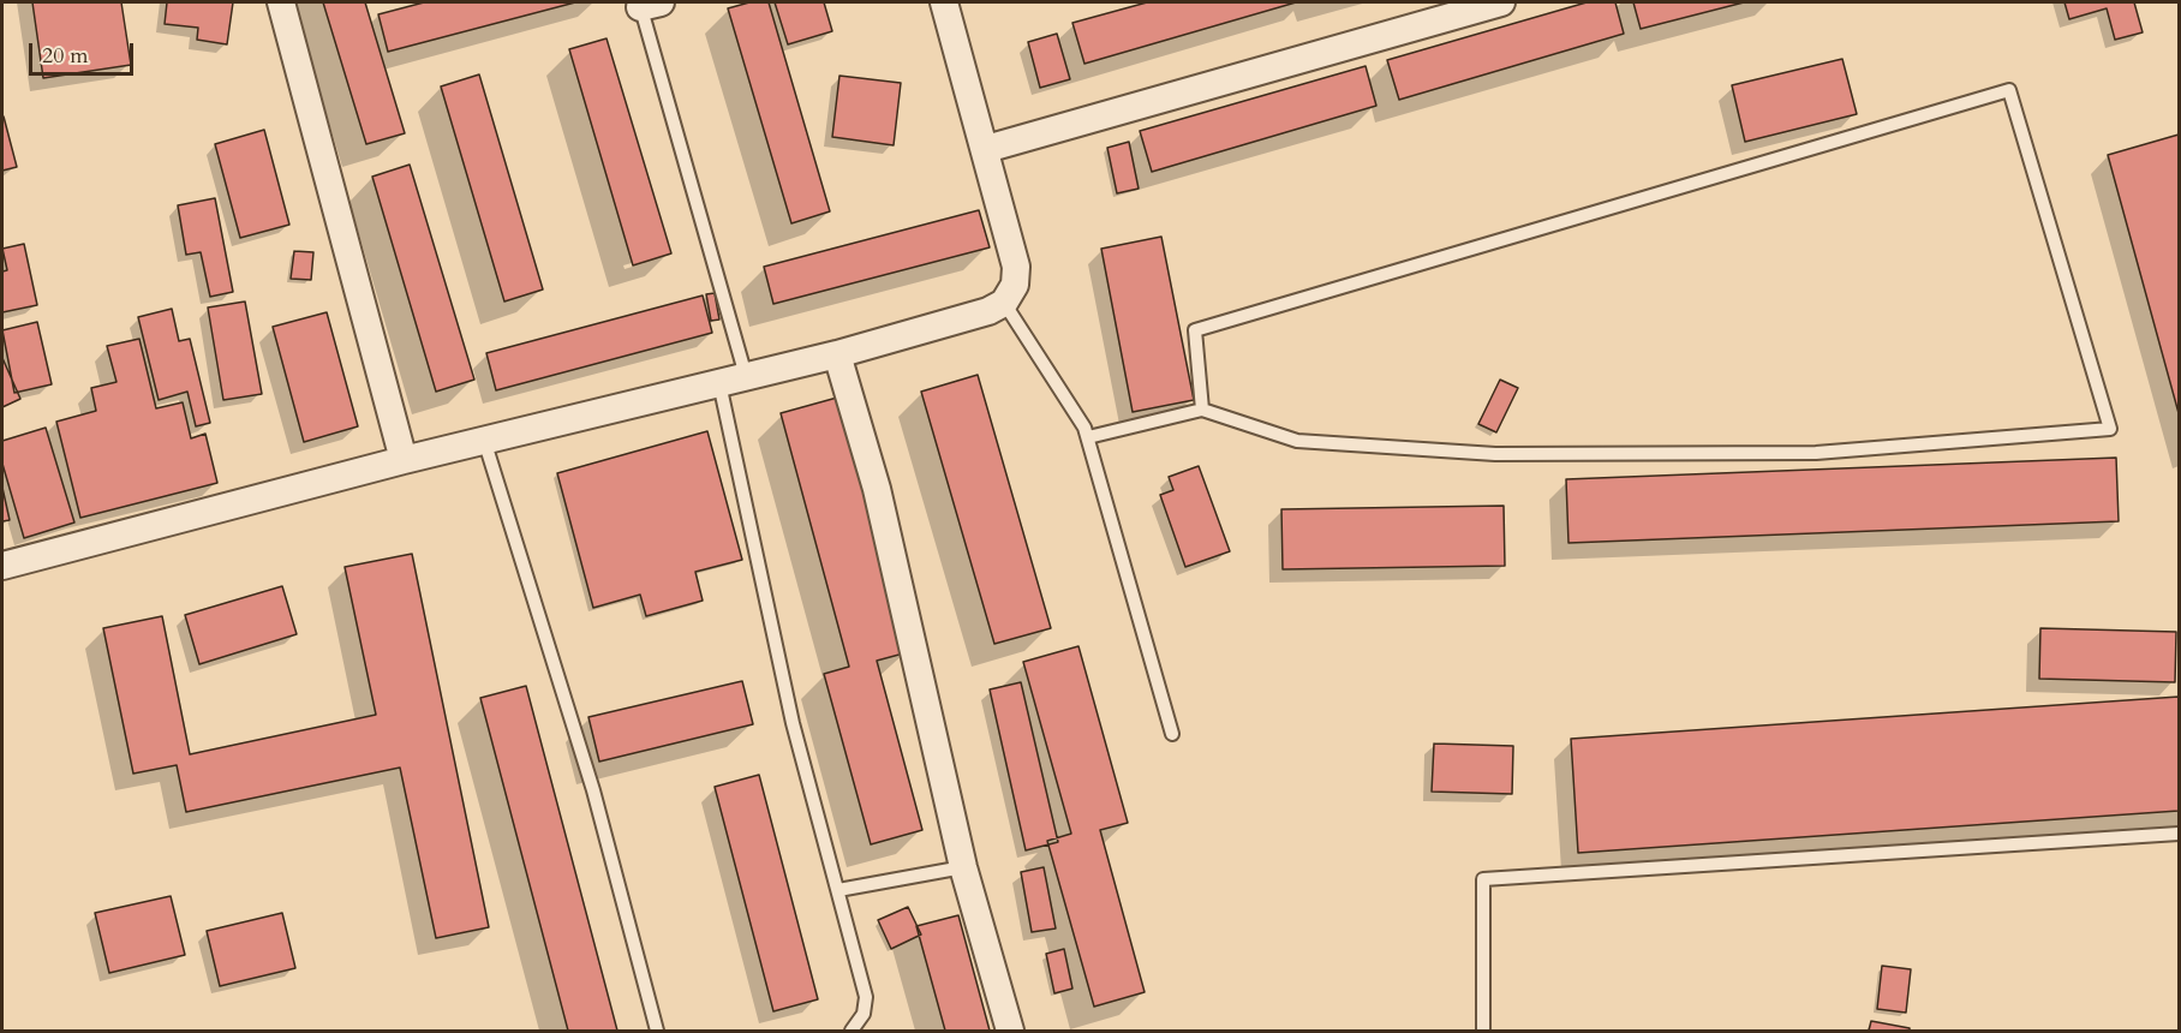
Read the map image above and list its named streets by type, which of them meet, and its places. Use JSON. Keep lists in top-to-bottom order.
{
  "scale_bar": "20 m"
}
